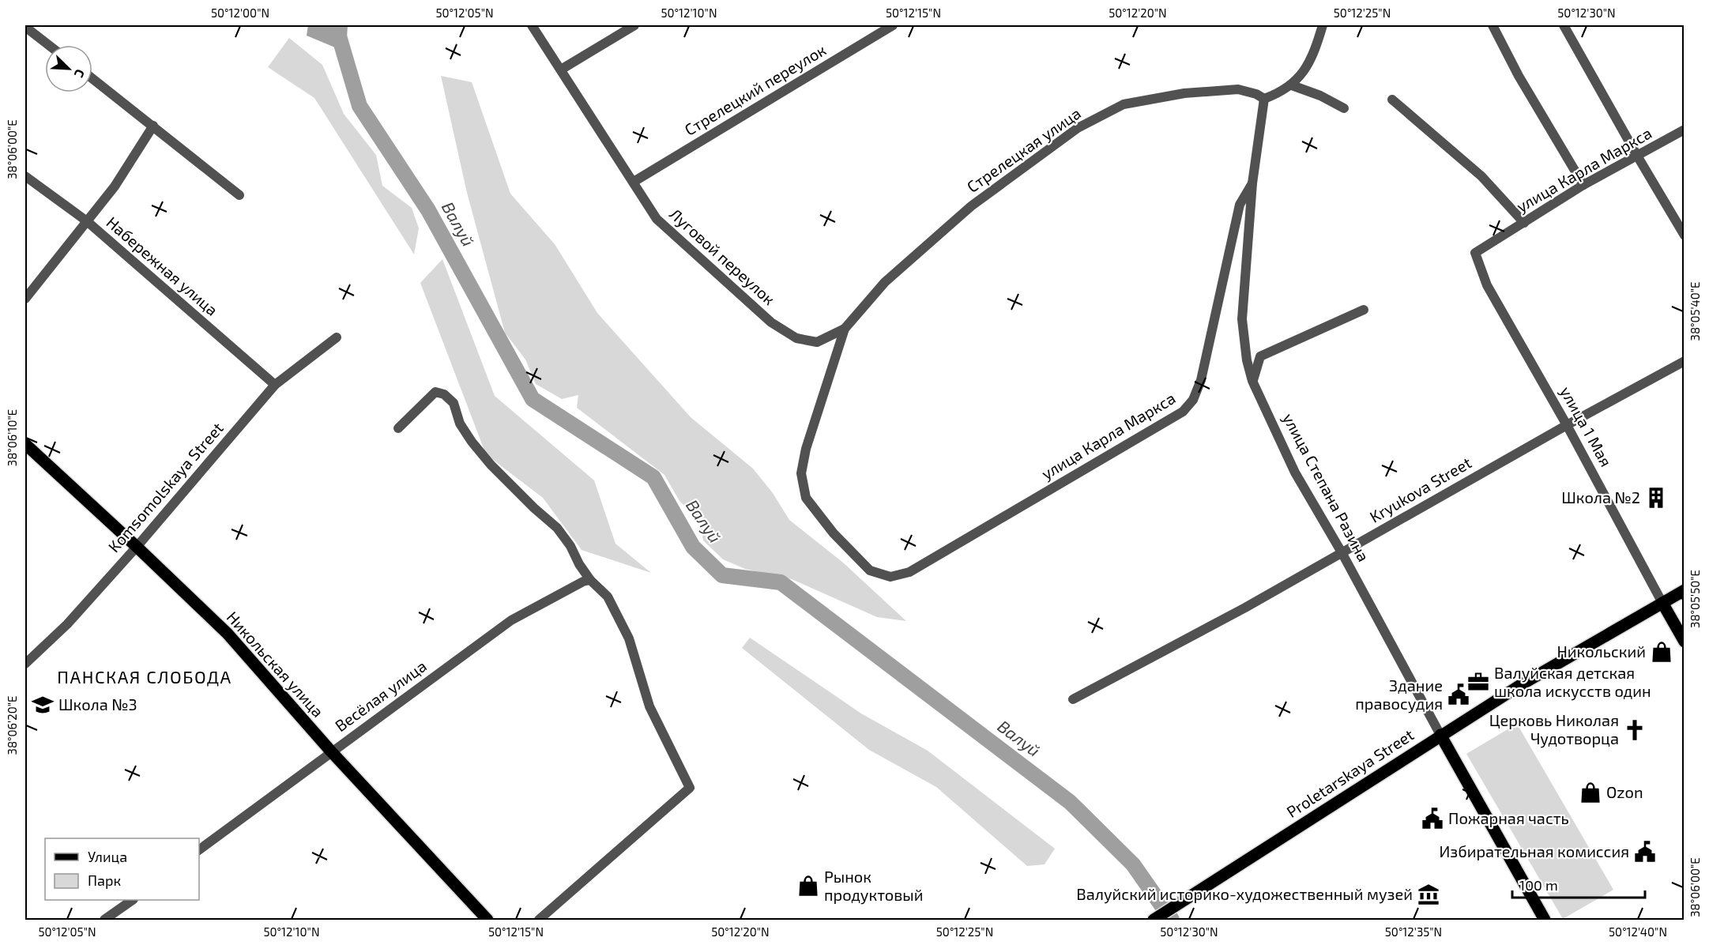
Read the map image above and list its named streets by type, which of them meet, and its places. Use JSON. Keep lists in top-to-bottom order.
{
  "streets": {
    "main road": [
      "улица 1 Мая",
      "улица Степана Разина",
      "Никольская улица",
      "Proletarskaya Street"
    ],
    "street": [
      "Стрелецкий переулок",
      "Стрелецкая улица",
      "улица Карла Маркса",
      "Луговой переулок",
      "Набережная улица",
      "Komsomolskaya Street",
      "Kryukova Street",
      "Весёлая улица"
    ]
  },
  "crossings": [
    ["Стрелецкий переулок", "Луговой переулок"],
    ["Стрелецкая улица", "улица Карла Маркса"],
    ["Стрелецкая улица", "Луговой переулок"],
    ["Стрелецкая улица", "улица Степана Разина"],
    ["улица Карла Маркса", "Луговой переулок"],
    ["улица Карла Маркса", "улица 1 Мая"],
    ["улица Карла Маркса", "улица Степана Разина"],
    ["Набережная улица", "Komsomolskaya Street"],
    ["улица 1 Мая", "Kryukova Street"],
    ["улица 1 Мая", "Proletarskaya Street"],
    ["Komsomolskaya Street", "Никольская улица"],
    ["улица Степана Разина", "Kryukova Street"],
    ["улица Степана Разина", "Proletarskaya Street"],
    ["Никольская улица", "Весёлая улица"]
  ],
  "districts": ["ПАНСКАЯ СЛОБОДА"],
  "water": ["Валуй"],
  "places": {
    "building": ["Школа №2"],
    "shop": ["Никольский", "Ozon", "Рынок продуктовый"],
    "office": ["Валуйская детская школа искусств один"],
    "public building": ["Здание правосудия", "Пожарная часть", "Избирательная комиссия"],
    "school or university": ["Школа №3"],
    "church": ["Церковь Николая Чудотворца"],
    "museum": ["Валуйский историко-художественный музей"]
  },
  "legend": ["Улица", "Парк"],
  "scale_bar": "100 m",
  "north": "bottom right",
  "coordinates": [
    "50°12'00\"N",
    "50°12'05\"N",
    "50°12'10\"N",
    "50°12'15\"N",
    "50°12'20\"N",
    "50°12'25\"N",
    "50°12'30\"N",
    "38°06'00\"E",
    "38°05'40\"E",
    "38°06'10\"E",
    "38°05'50\"E",
    "38°06'20\"E",
    "50°12'35\"N",
    "50°12'40\"N"
  ]
}
